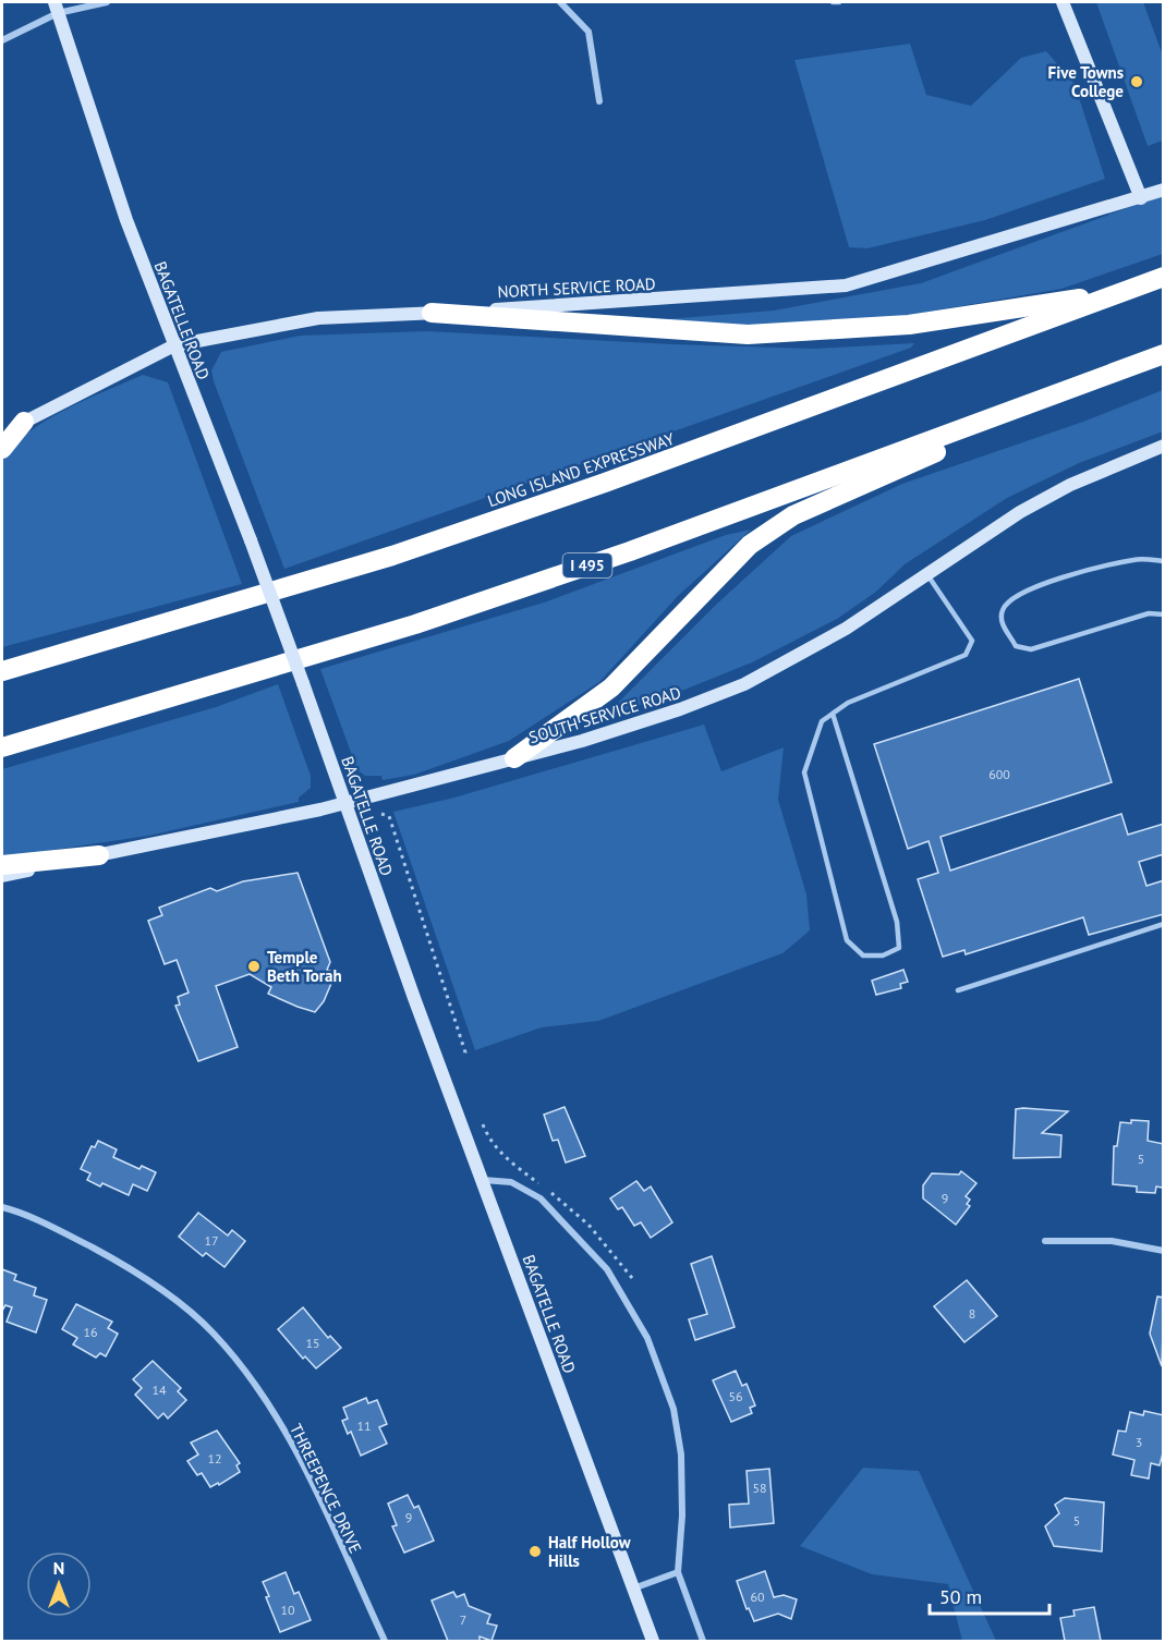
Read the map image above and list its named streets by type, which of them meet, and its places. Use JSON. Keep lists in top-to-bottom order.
{
  "streets": {
    "highway": ["LONG ISLAND EXPRESSWAY", "I 495"],
    "main road": ["NORTH SERVICE ROAD", "BAGATELLE ROAD", "SOUTH SERVICE ROAD"],
    "street": ["THREEPENCE DRIVE"]
  },
  "crossings": [
    ["NORTH SERVICE ROAD", "BAGATELLE ROAD"],
    ["BAGATELLE ROAD", "SOUTH SERVICE ROAD"]
  ],
  "places": ["Five Towns College", "Temple Beth Torah", "Half Hollow Hills"],
  "house_numbers": [
    "600",
    "5",
    "9",
    "17",
    "8",
    "16",
    "15",
    "14",
    "56",
    "11",
    "3",
    "12",
    "58",
    "9",
    "5",
    "60",
    "10",
    "7"
  ],
  "scale_bar": "50 m",
  "north": "top"
}
